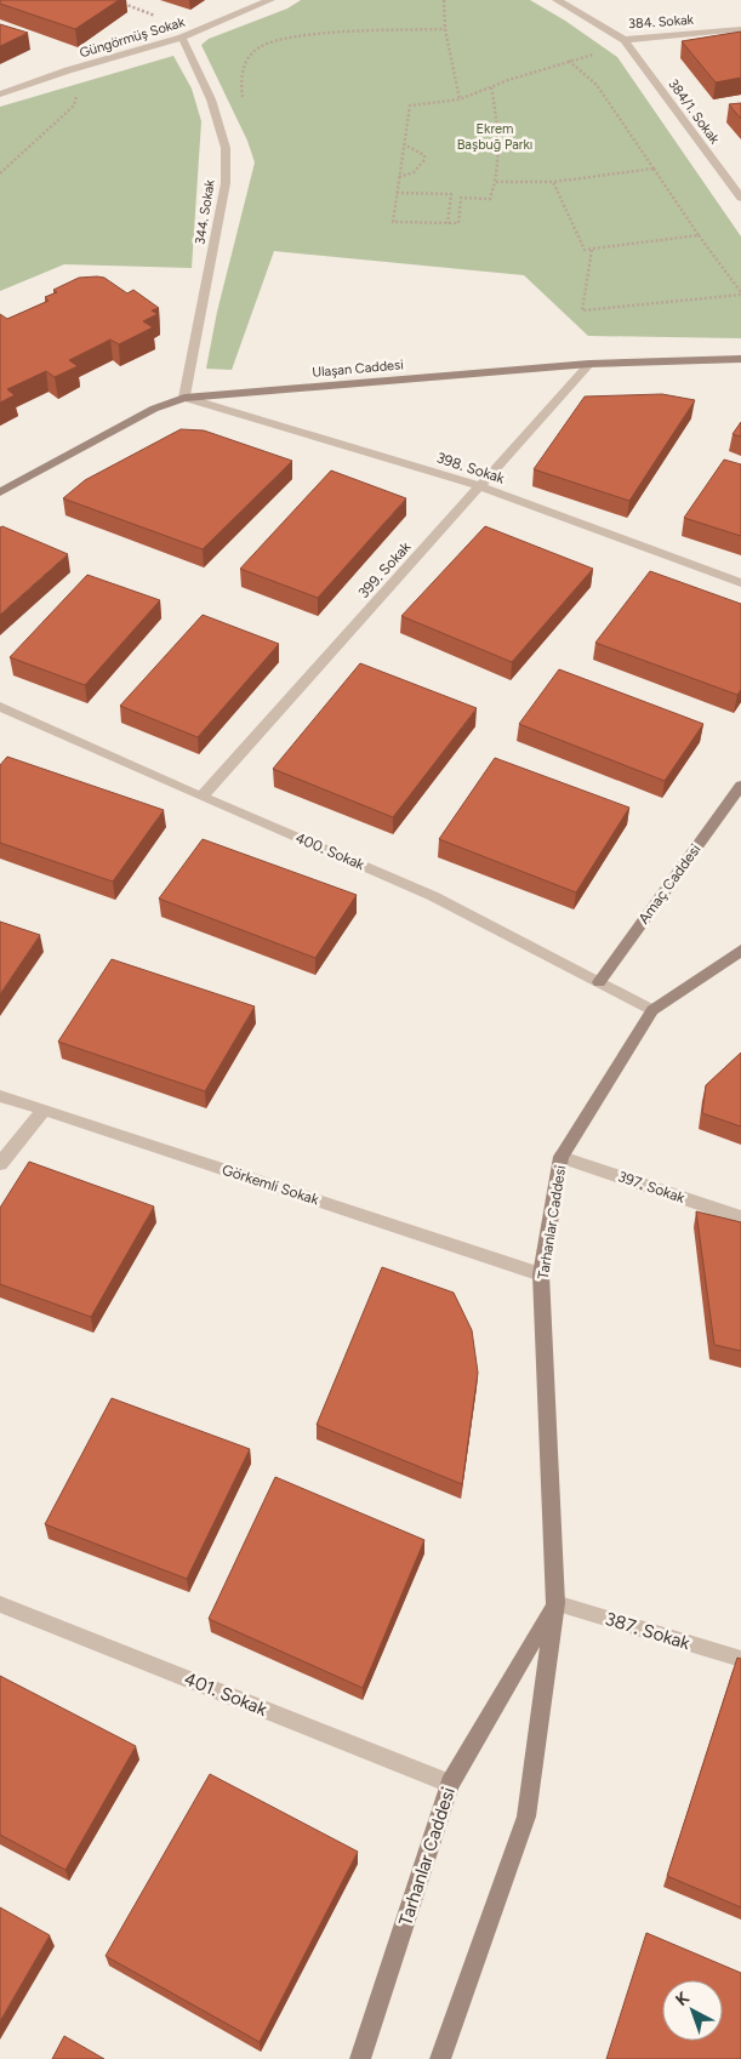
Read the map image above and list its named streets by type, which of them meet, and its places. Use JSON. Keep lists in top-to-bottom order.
{
  "streets": {
    "main road": ["Ulaşan Caddesi", "Amaç Caddesi", "Tarhanlar Caddesi"],
    "street": [
      "384. Sokak",
      "Güngörmüş Sokak",
      "384/1. Sokak",
      "344. Sokak",
      "398. Sokak",
      "399. Sokak",
      "400. Sokak",
      "Görkemli Sokak",
      "397. Sokak",
      "387. Sokak",
      "401. Sokak"
    ]
  },
  "crossings": [
    ["384. Sokak", "384/1. Sokak"],
    ["Güngörmüş Sokak", "344. Sokak"],
    ["344. Sokak", "Ulaşan Caddesi"],
    ["344. Sokak", "398. Sokak"],
    ["Ulaşan Caddesi", "398. Sokak"],
    ["Ulaşan Caddesi", "399. Sokak"],
    ["398. Sokak", "399. Sokak"],
    ["399. Sokak", "400. Sokak"],
    ["400. Sokak", "Amaç Caddesi"],
    ["400. Sokak", "Tarhanlar Caddesi"],
    ["Görkemli Sokak", "Tarhanlar Caddesi"],
    ["397. Sokak", "Tarhanlar Caddesi"],
    ["Tarhanlar Caddesi", "387. Sokak"],
    ["Tarhanlar Caddesi", "401. Sokak"]
  ],
  "parks": ["Ekrem Başbuğ Parkı"],
  "north": "top left"
}
